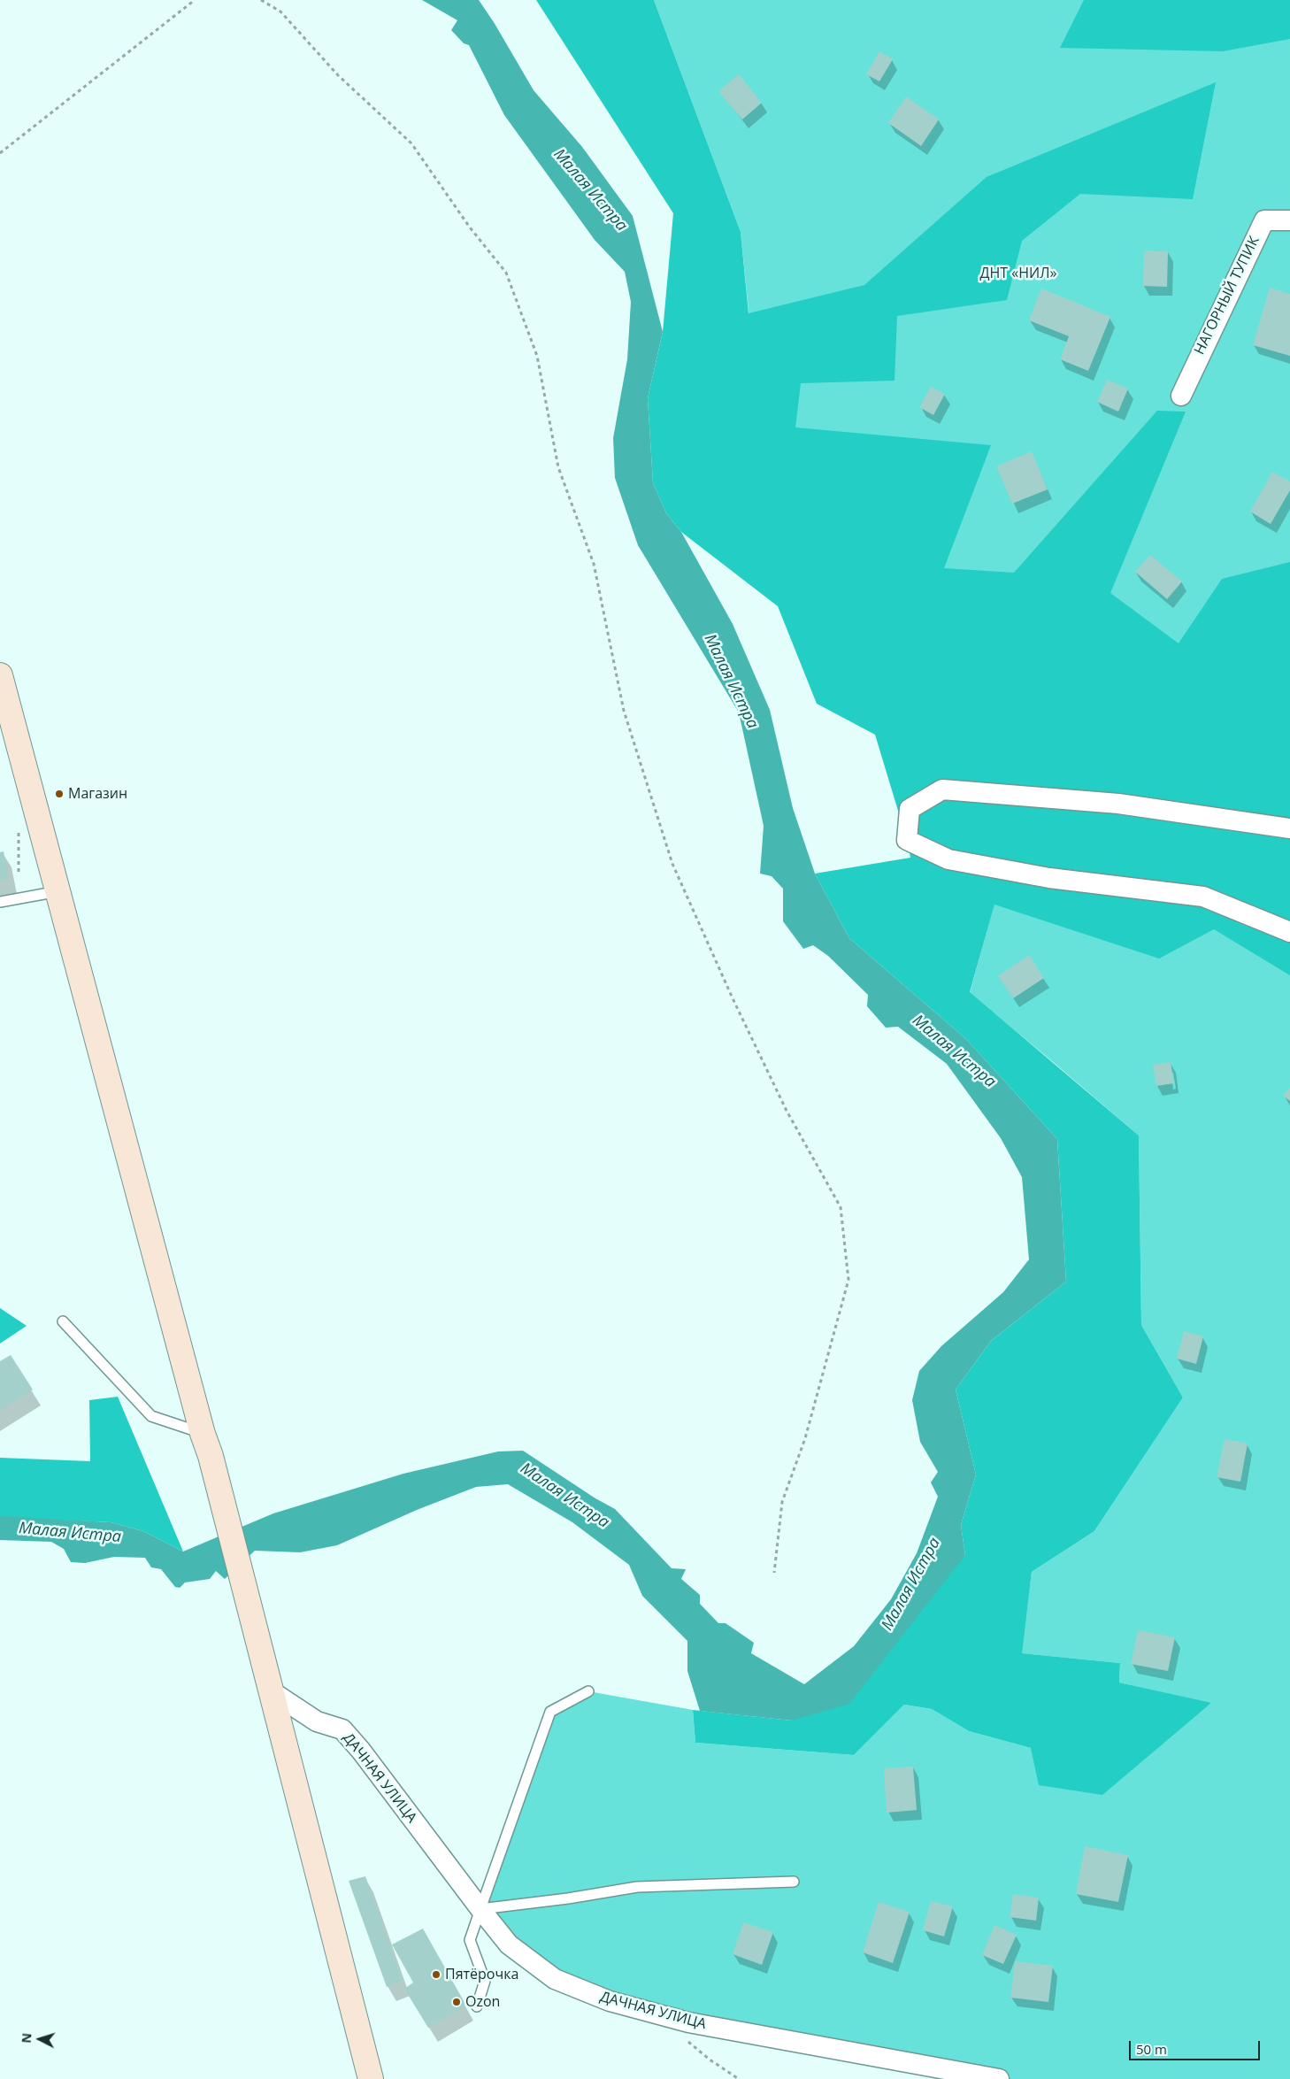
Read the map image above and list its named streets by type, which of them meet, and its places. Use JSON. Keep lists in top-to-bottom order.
{
  "streets": {
    "street": ["НАГОРНЫЙ ТУПИК", "ДАЧНАЯ УЛИЦА"]
  },
  "water": ["Малая Истра"],
  "parks": ["ДНТ «НИЛ»"],
  "places": ["Магазин", "Пятёрочка", "Ozon"],
  "scale_bar": "50 m",
  "north": "left"
}
